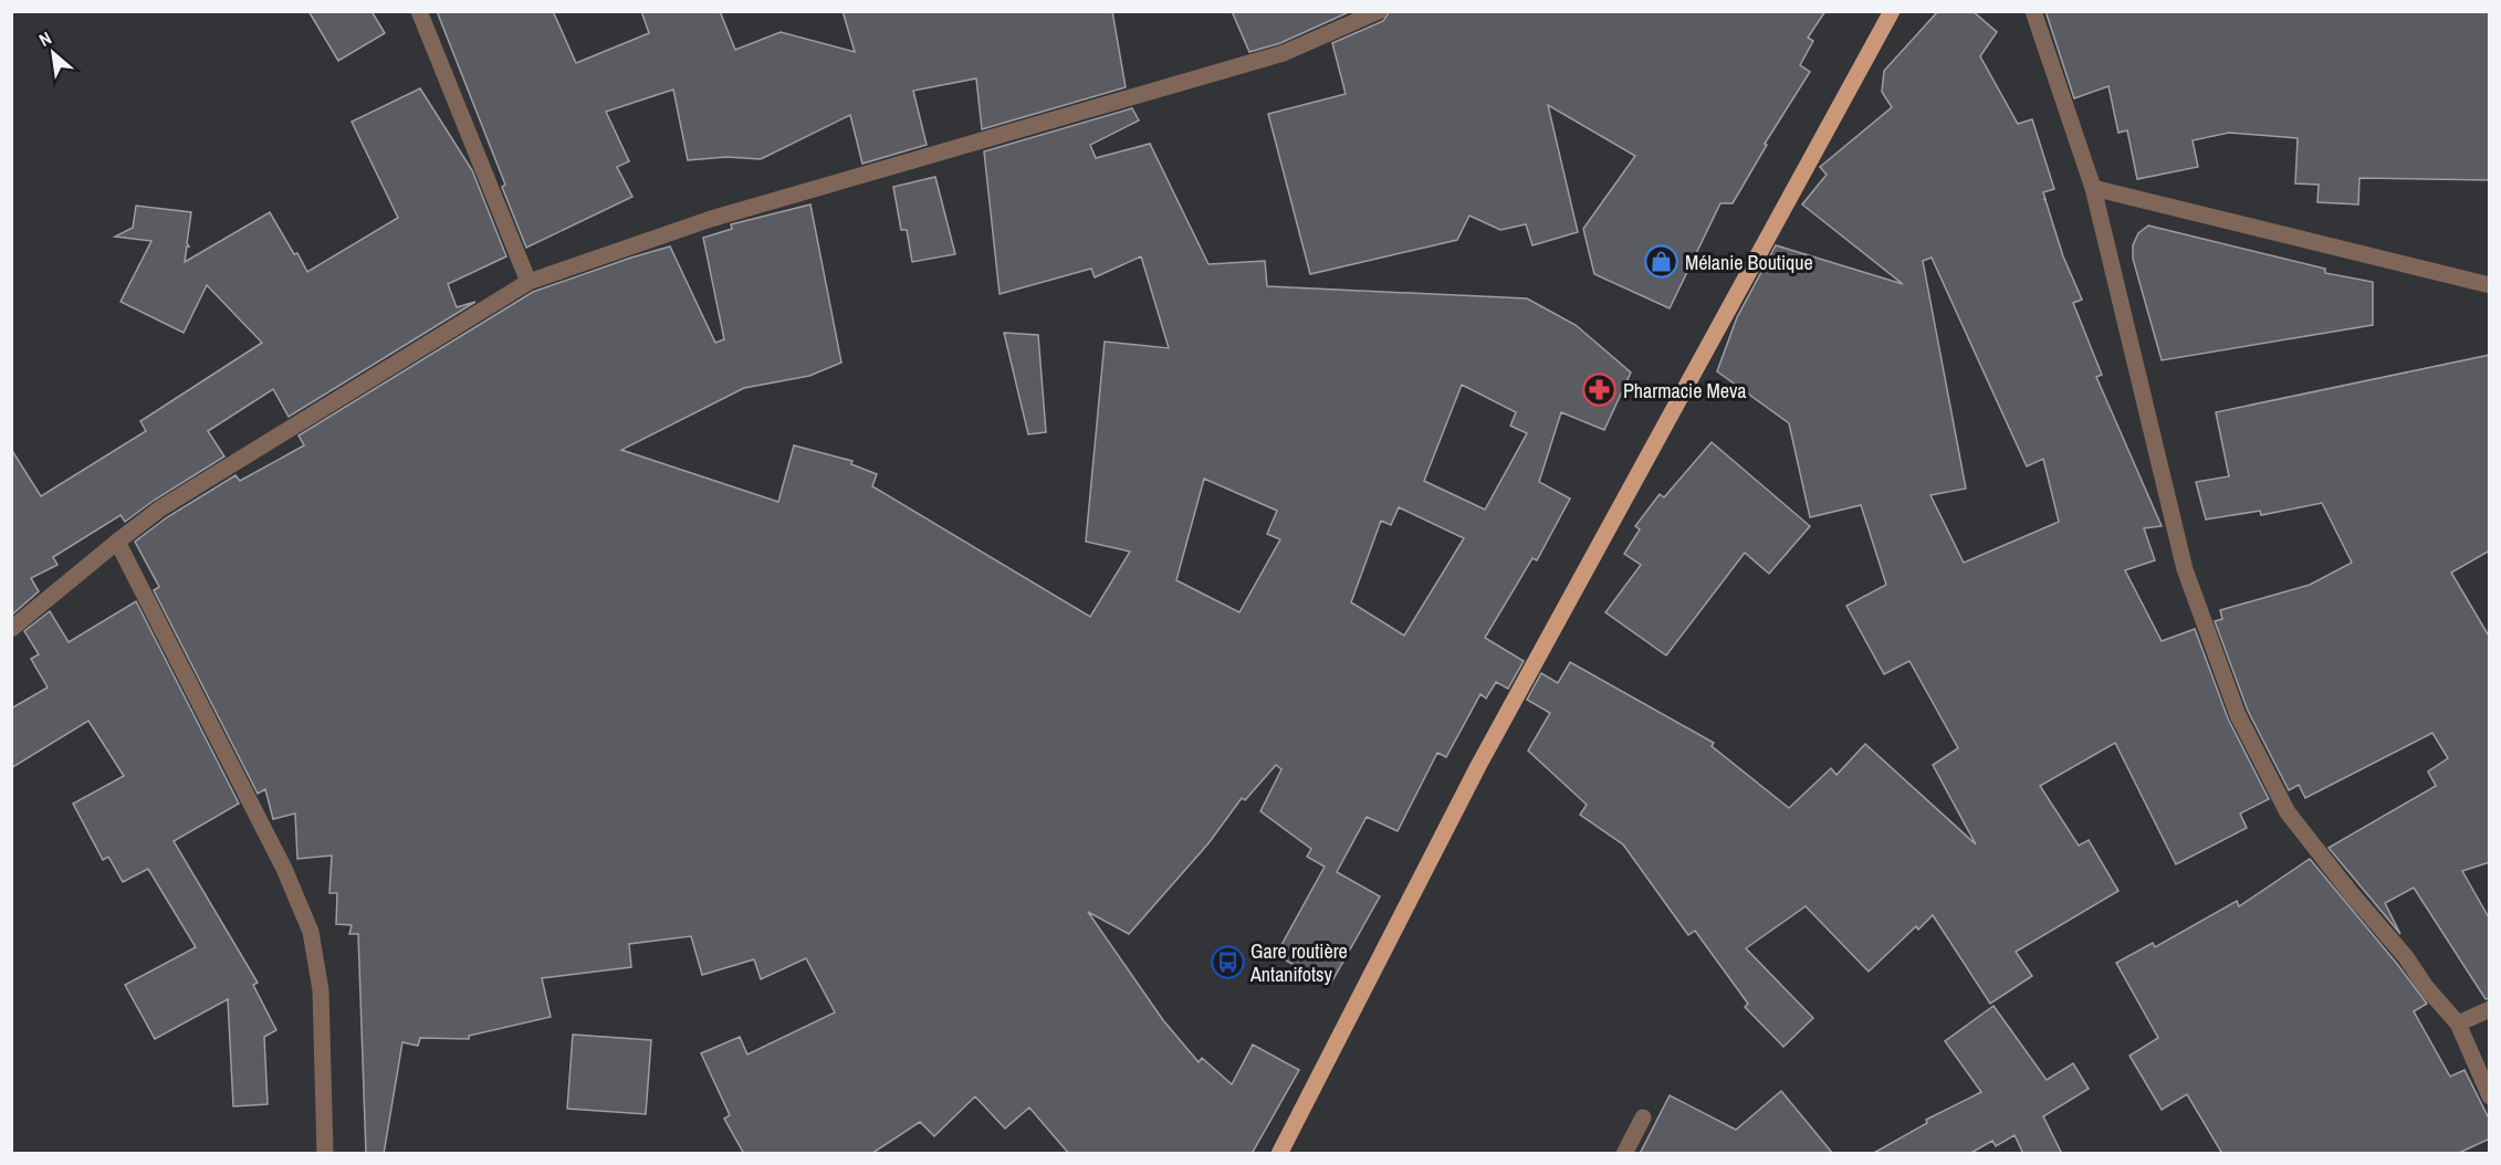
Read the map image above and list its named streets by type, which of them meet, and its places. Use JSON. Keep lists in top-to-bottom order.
{
  "places": {
    "shop": ["Mélanie Boutique"],
    "pharmacy": ["Pharmacie Meva"],
    "bus stop": ["Gare routière Antanifotsy"]
  },
  "north": "top left"
}
